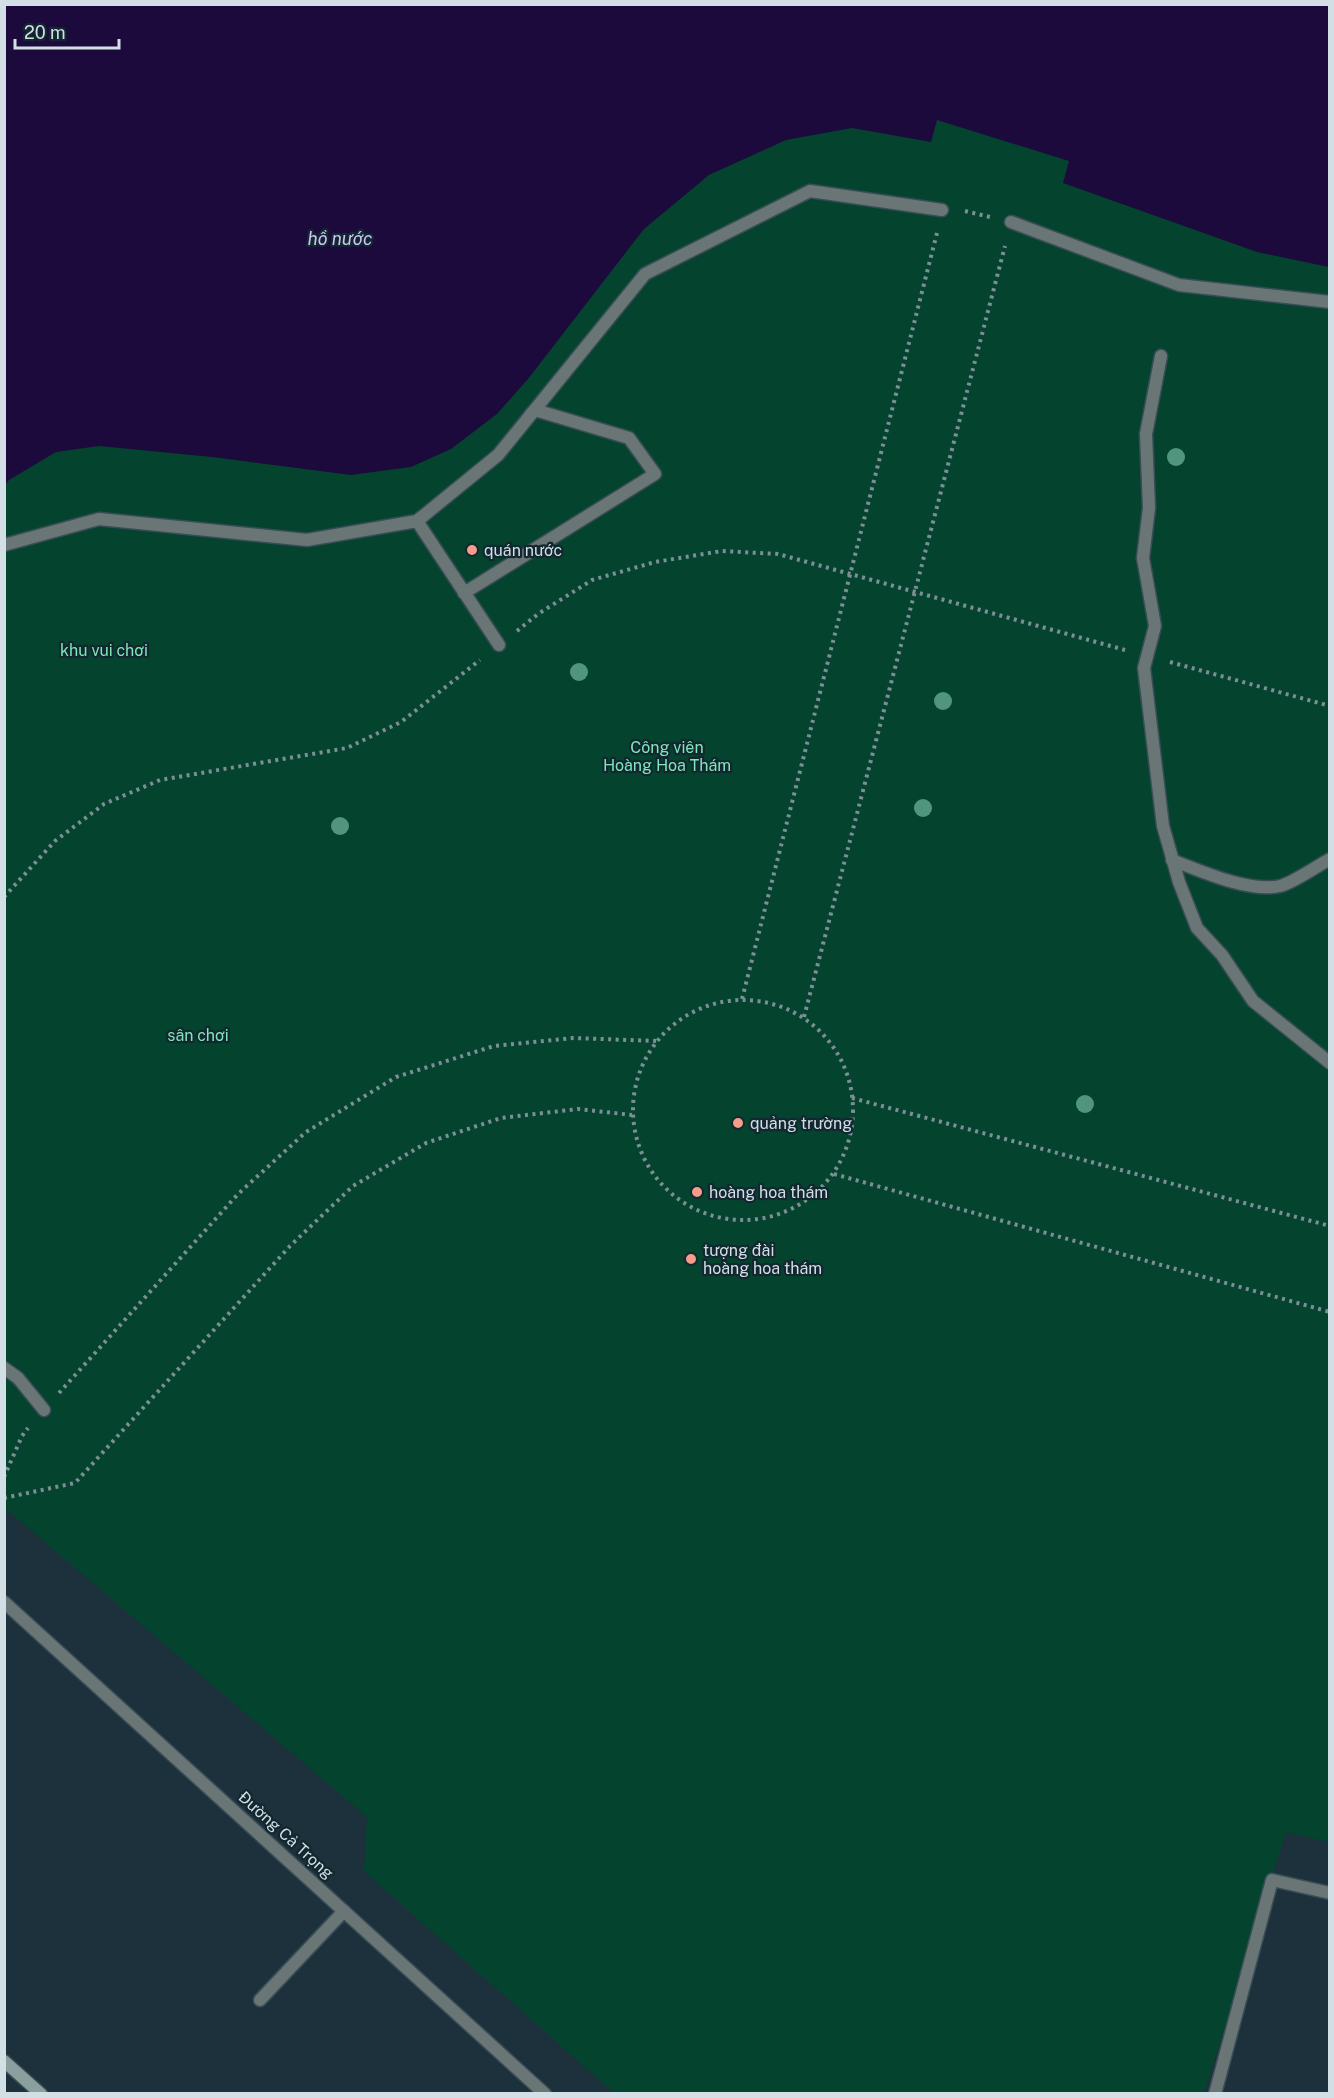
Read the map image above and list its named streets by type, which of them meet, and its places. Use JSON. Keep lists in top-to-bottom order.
{
  "streets": {
    "street": ["Đường Cả Trọng"]
  },
  "water": ["hồ nước"],
  "parks": ["khu vui chơi", "Công viên Hoàng Hoa Thám", "sân chơi"],
  "places": [
    "quán nước",
    "quảng trường",
    "hoàng hoa thám",
    "tượng đài hoàng hoa thám"
  ],
  "scale_bar": "20 m"
}
